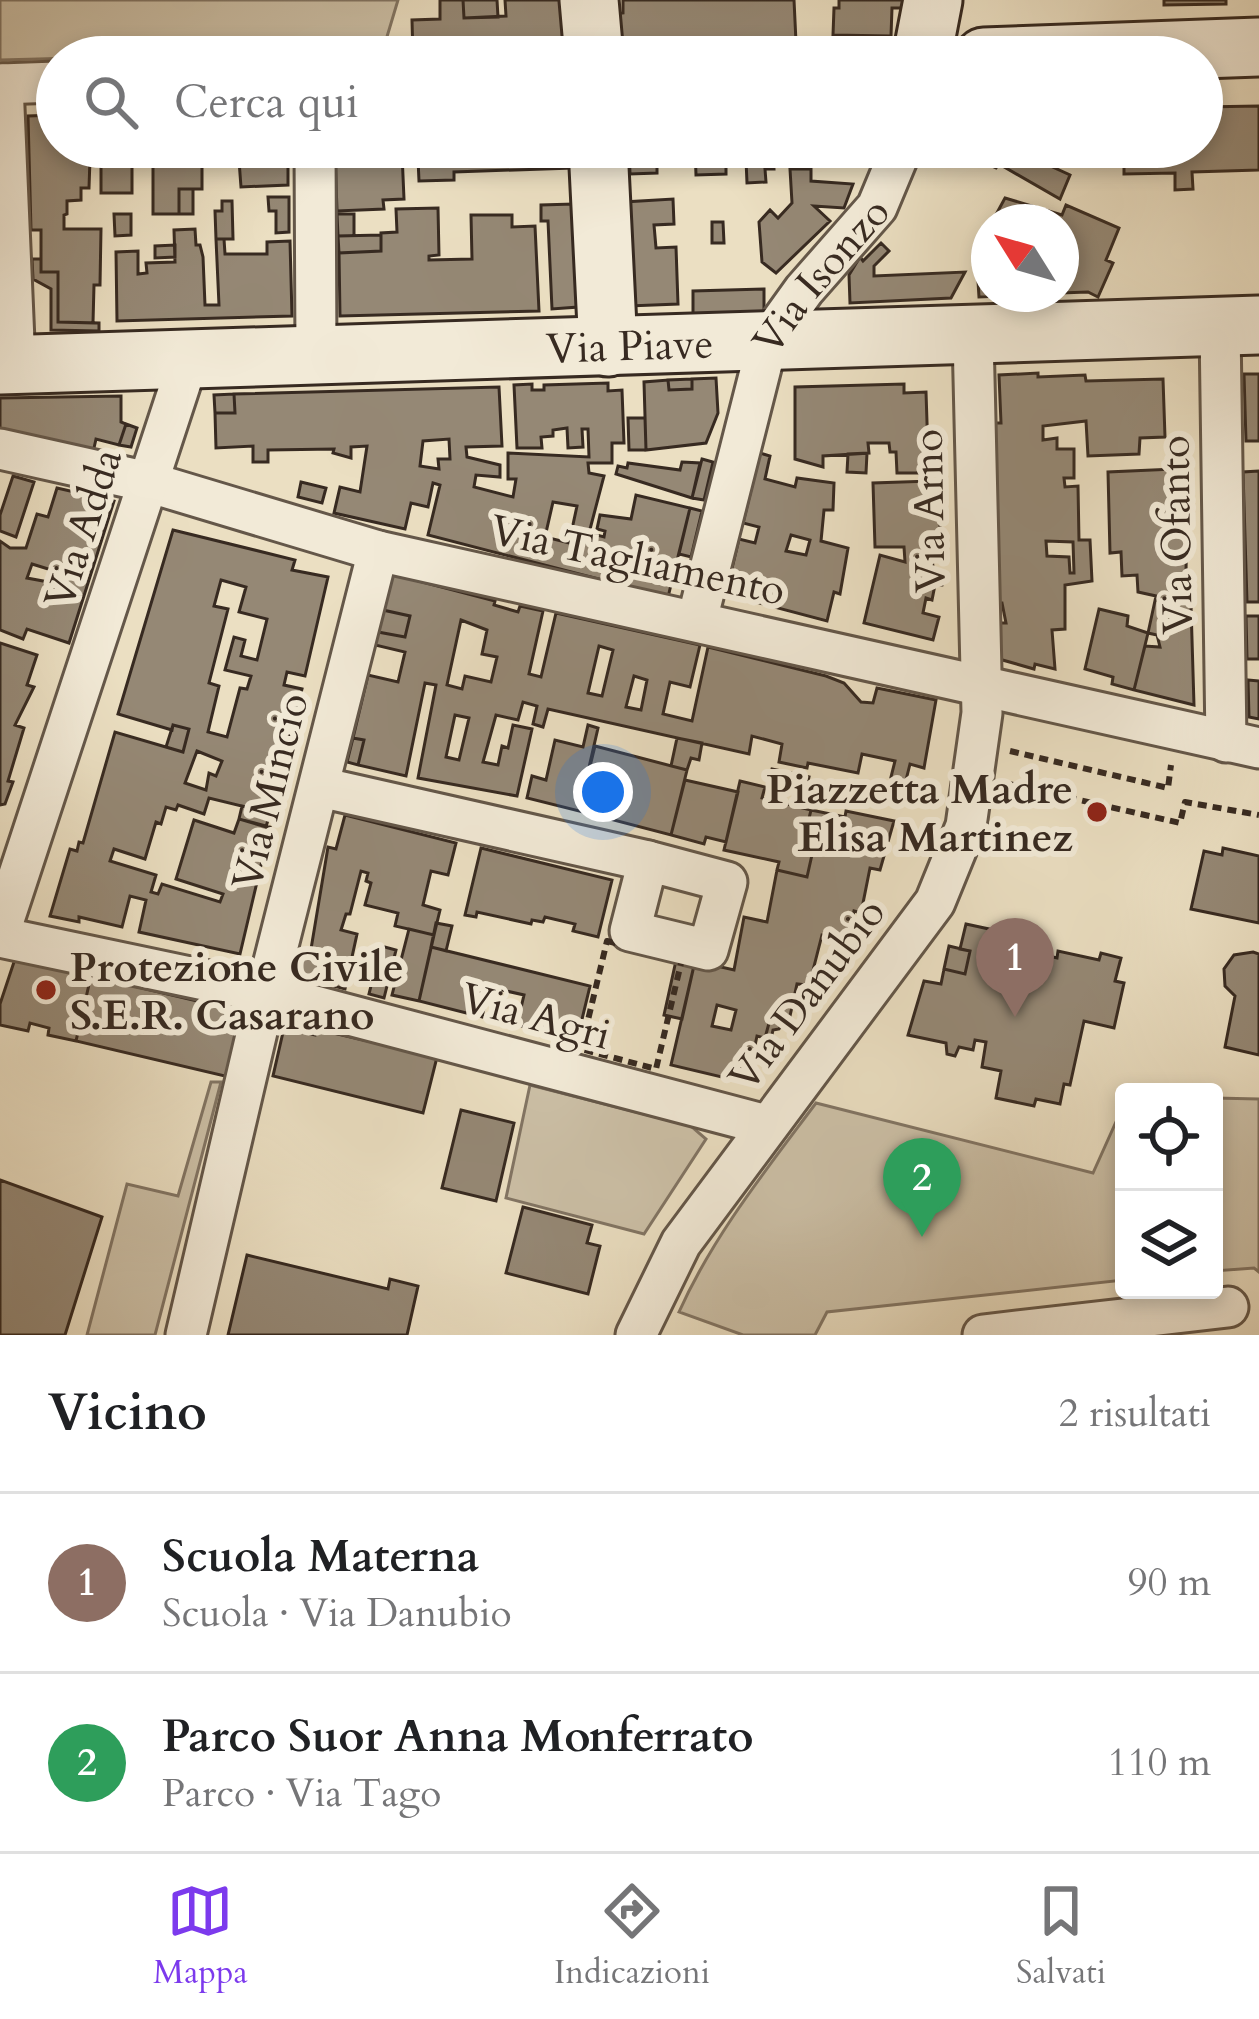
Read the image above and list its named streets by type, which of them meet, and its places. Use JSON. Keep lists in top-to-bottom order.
{
  "streets": {
    "street": [
      "Via Isonzo",
      "Via Piave",
      "Via Arno",
      "Via Adda",
      "Via Ofanto",
      "Via Tagliamento",
      "Via Mincio",
      "Via Danubio",
      "Via Agri"
    ]
  },
  "crossings": [
    ["Via Isonzo", "Via Piave"],
    ["Via Isonzo", "Via Tagliamento"],
    ["Via Piave", "Via Arno"],
    ["Via Piave", "Via Adda"],
    ["Via Piave", "Via Ofanto"],
    ["Via Arno", "Via Tagliamento"],
    ["Via Arno", "Via Danubio"],
    ["Via Adda", "Via Tagliamento"],
    ["Via Adda", "Via Agri"],
    ["Via Ofanto", "Via Tagliamento"],
    ["Via Tagliamento", "Via Mincio"],
    ["Via Tagliamento", "Via Danubio"],
    ["Via Mincio", "Via Agri"],
    ["Via Danubio", "Via Agri"]
  ],
  "places": ["Piazzetta Madre Elisa Martinez", "Protezione Civile S.E.R. Casarano"],
  "north": "top left",
  "page": {
    "search": "Cerca qui",
    "pins": ["1", "2"],
    "heading": ["Vicino", "2 risultati"],
    "list": [
      {
        "mark": "1",
        "name": "Scuola Materna",
        "note": "Scuola · Via Danubio",
        "value": "90 m"
      },
      {
        "mark": "2",
        "name": "Parco Suor Anna Monferrato",
        "note": "Parco · Via Tago",
        "value": "110 m"
      }
    ],
    "nav": ["Mappa", "Indicazioni", "Salvati"]
  }
}
